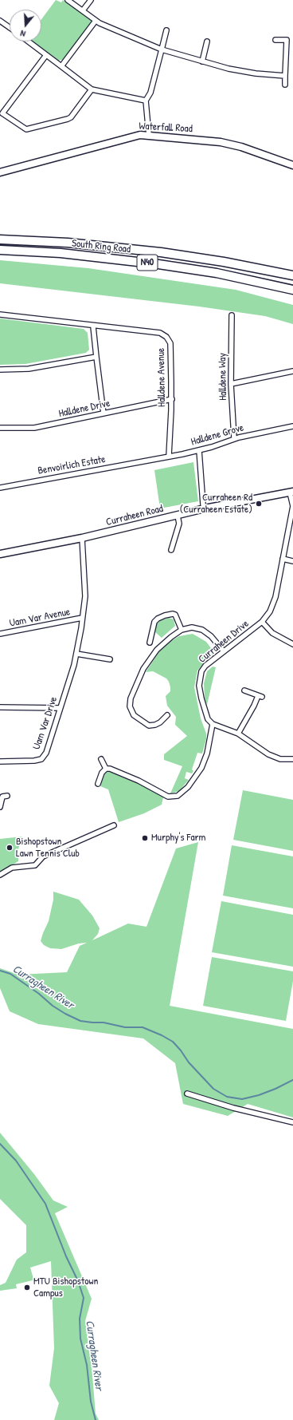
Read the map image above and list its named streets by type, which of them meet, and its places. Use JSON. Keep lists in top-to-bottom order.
{
  "streets": {
    "highway": ["South Ring Road", "N40"],
    "street": [
      "Waterfall Road",
      "Halldene Way",
      "Halldene Avenue",
      "Halldene Drive",
      "Halldene Grove",
      "Benvoirlich Estate",
      "Curraheen Road",
      "Uam Var Avenue",
      "Curraheen Drive",
      "Uam Var Drive"
    ]
  },
  "crossings": [
    ["Halldene Way", "Halldene Grove"],
    ["Halldene Avenue", "Halldene Drive"],
    ["Halldene Avenue", "Halldene Grove"],
    ["Halldene Grove", "Benvoirlich Estate"],
    ["Curraheen Road", "Curraheen Drive"],
    ["Curraheen Road", "Uam Var Drive"],
    ["Uam Var Avenue", "Uam Var Drive"]
  ],
  "water": ["Curragheen River"],
  "places": [
    "Curraheen Rd (Curraheen Estate)",
    "Murphy's Farm",
    "Bishopstown Lawn Tennis Club",
    "MTU Bishopstown Campus"
  ],
  "north": "bottom"
}
